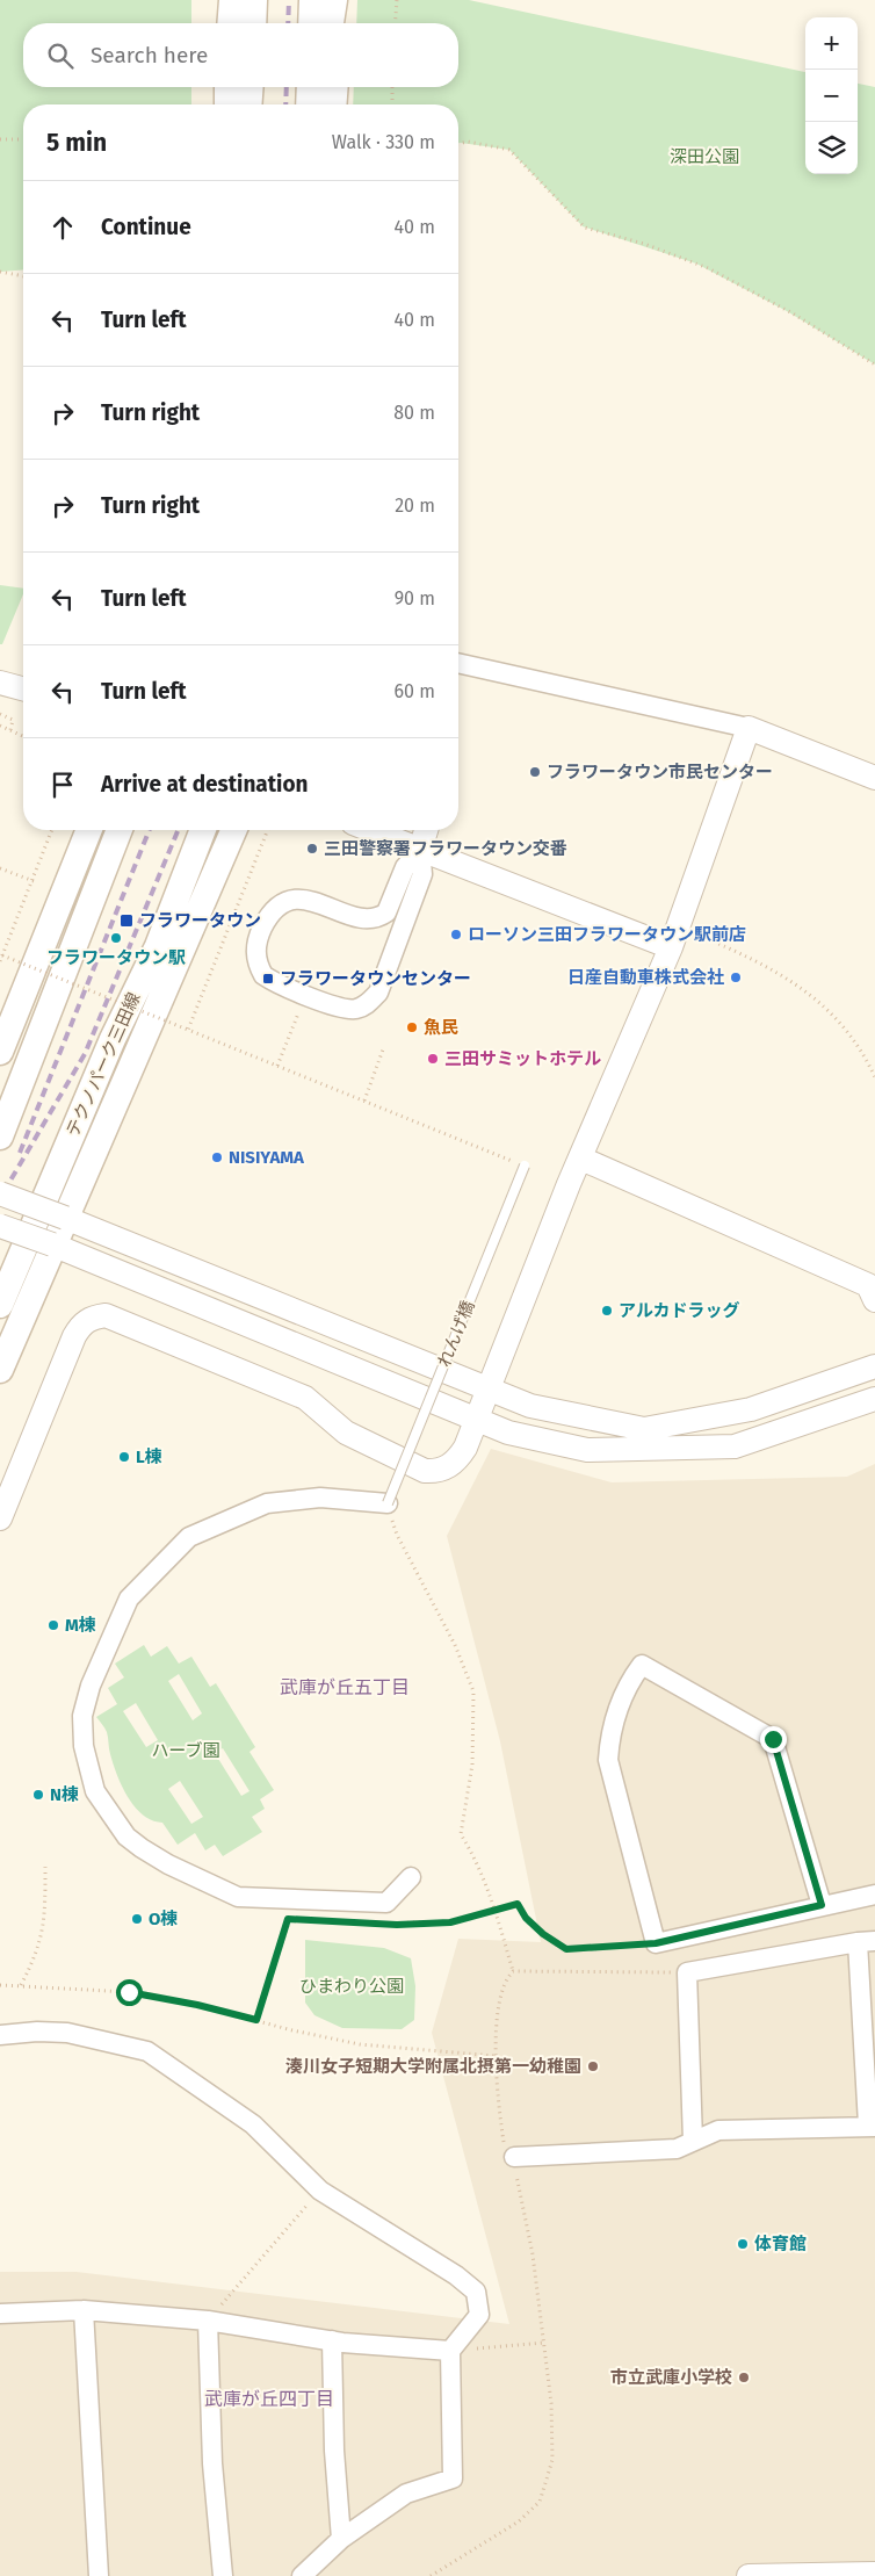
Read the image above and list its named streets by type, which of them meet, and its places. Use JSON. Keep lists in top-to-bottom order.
{
  "streets": {
    "main road": ["テクノパーク三田線"],
    "lane": ["れんげ橋"]
  },
  "districts": ["武庫が丘五丁目", "武庫が丘四丁目"],
  "parks": ["深田公園", "ハーブ園", "ひまわり公園"],
  "places": {
    "other": [
      "フラワータウン市民センター",
      "三田警察署フラワータウン交番",
      "ローソン三田フラワータウン駅前店",
      "フラワータウン駅",
      "日産自動車株式会社",
      "魚民",
      "三田サミットホテル",
      "NISIYAMA",
      "アルカドラッグ",
      "L棟",
      "M棟",
      "N棟",
      "O棟",
      "湊川女子短期大学附属北摂第一幼稚園",
      "体育館",
      "市立武庫小学校"
    ],
    "transit": ["フラワータウン", "フラワータウンセンター"]
  },
  "page": {
    "map_buttons": ["+", "−"],
    "search": "Search here",
    "heading": ["5 min", "Walk · 330 m"],
    "list": [
      ["Continue", "40 m"],
      ["Turn left", "40 m"],
      ["Turn right", "80 m"],
      ["Turn right", "20 m"],
      ["Turn left", "90 m"],
      ["Turn left", "60 m"],
      "Arrive at destination"
    ]
  }
}
